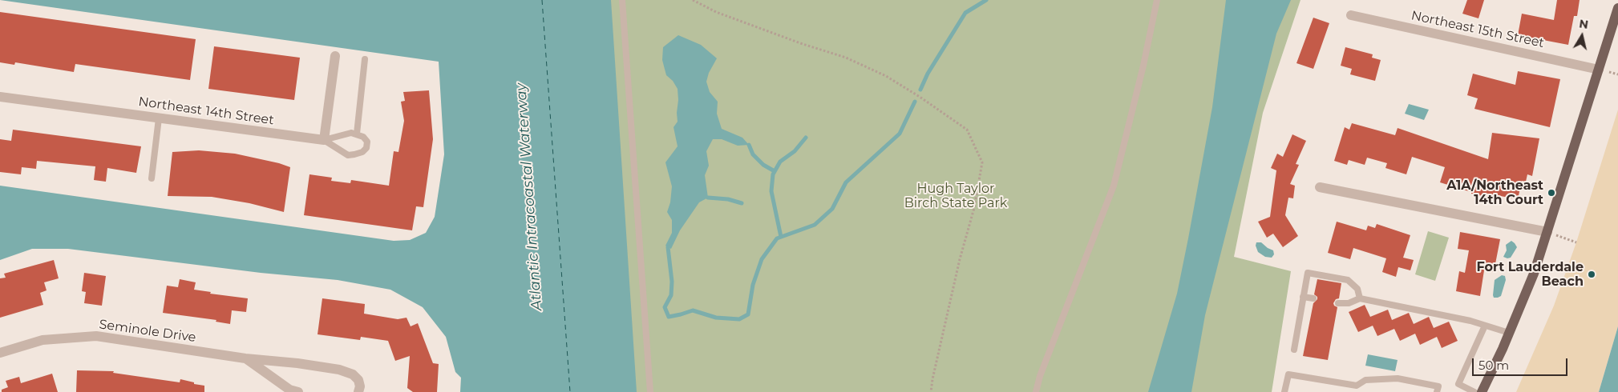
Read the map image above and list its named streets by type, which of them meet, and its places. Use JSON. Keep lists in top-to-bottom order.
{
  "streets": {
    "street": ["Northeast 15th Street", "Northeast 14th Street", "Seminole Drive"]
  },
  "water": ["Atlantic Intracoastal Waterway"],
  "parks": ["Hugh Taylor Birch State Park"],
  "places": ["A1A/Northeast 14th Court", "Fort Lauderdale Beach"],
  "scale_bar": "50 m",
  "north": "top"
}
